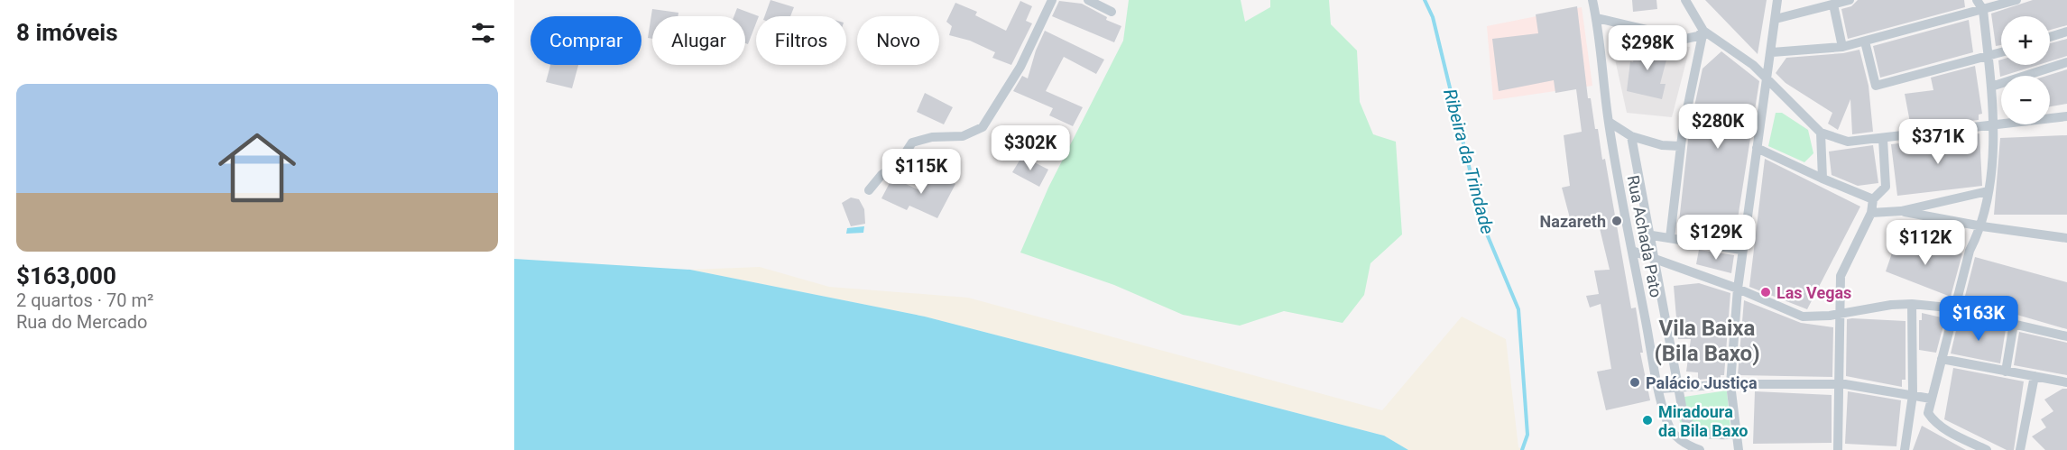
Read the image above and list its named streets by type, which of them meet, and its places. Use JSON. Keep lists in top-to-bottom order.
{
  "streets": {
    "street": ["Rua Achada Pato"]
  },
  "districts": ["Vila Baixa (Bila Baxo)"],
  "water": ["Ribeira da Trindade"],
  "places": [
    "Nazareth",
    "Las Vegas",
    "Palácio Justiça",
    "Miradoura da Bila Baxo"
  ],
  "page": {
    "heading": "8 imóveis",
    "map_buttons": ["+", "−"],
    "chip": [
      "Comprar",
      "Alugar",
      "Filtros",
      "Novo"
    ],
    "price": [
      "$298K",
      "$280K",
      "$371K",
      "$302K",
      "$115K",
      "$129K",
      "$112K",
      "$163K"
    ],
    "list": [
      {
        "name": "$163,000",
        "note": "2 quartos · 70 m² · Rua do Mercado"
      }
    ]
  }
}
